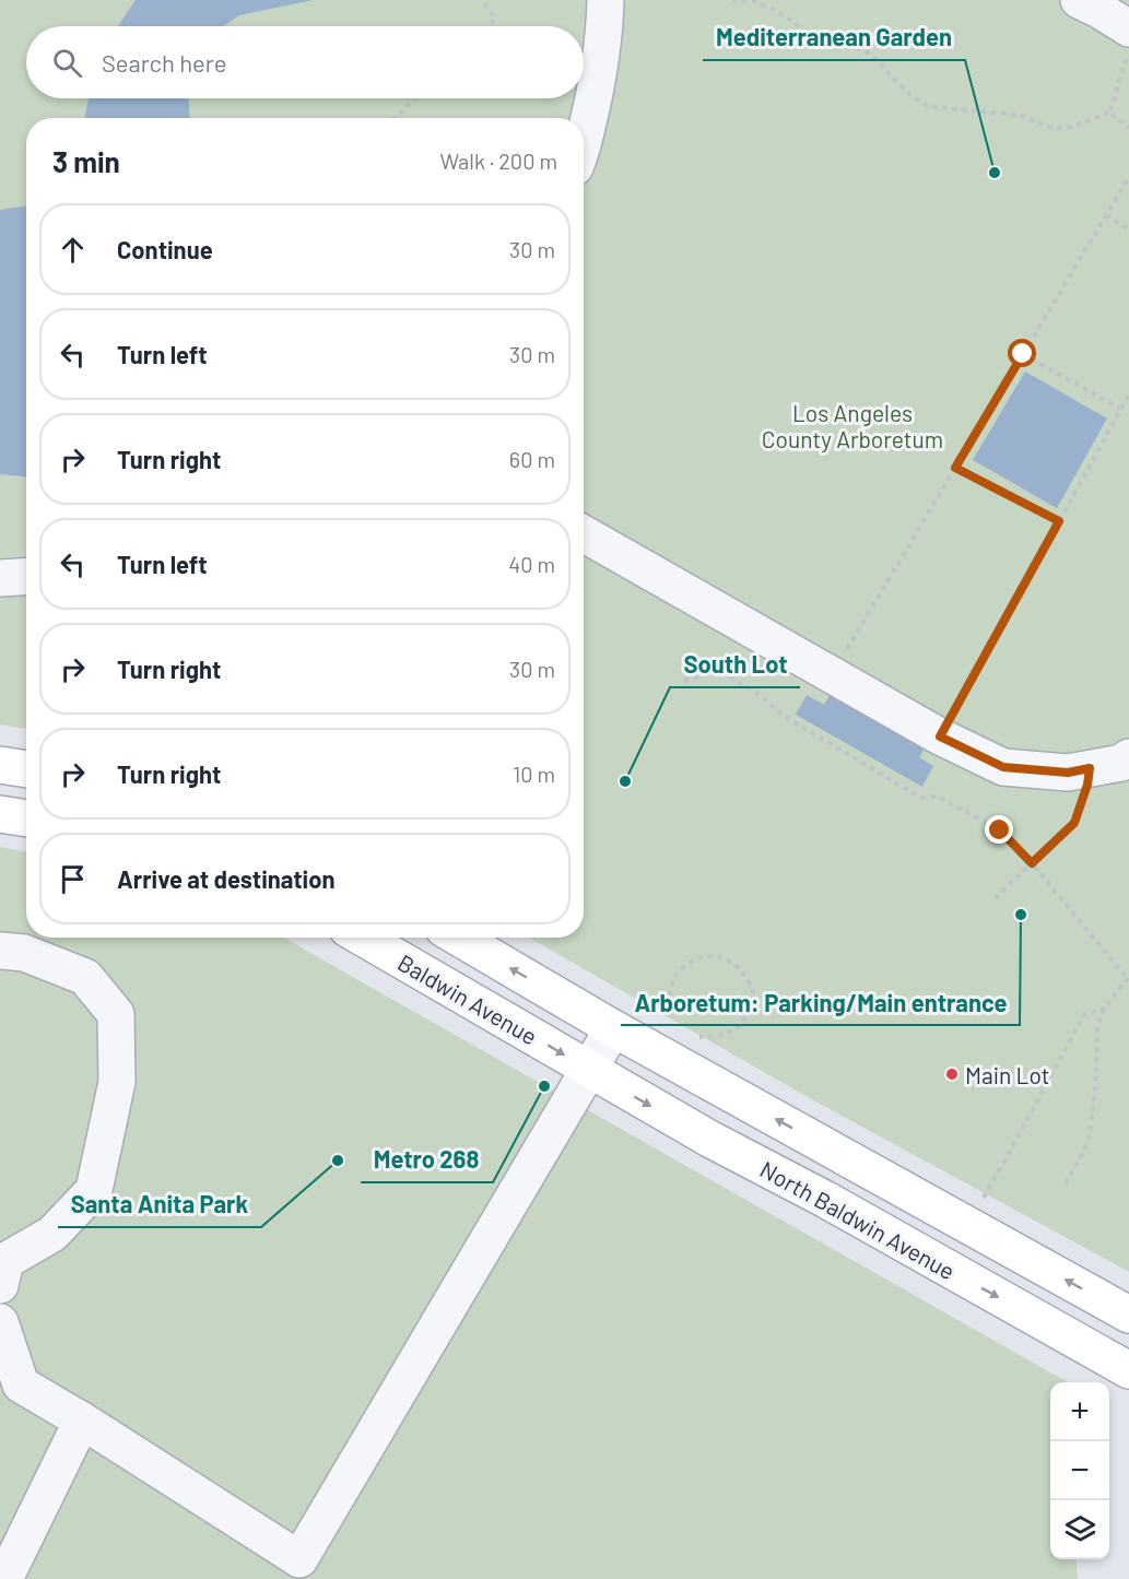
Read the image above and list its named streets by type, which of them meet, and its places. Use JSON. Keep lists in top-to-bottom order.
{
  "streets": {
    "main road": ["Baldwin Avenue", "North Baldwin Avenue"]
  },
  "crossings": [
    ["Baldwin Avenue", "North Baldwin Avenue"]
  ],
  "parks": ["Los Angeles County Arboretum"],
  "places": [
    "Mediterranean Garden",
    "South Lot",
    "Arboretum: Parking/Main entrance",
    "Main Lot",
    "Metro 268",
    "Santa Anita Park"
  ],
  "page": {
    "search": "Search here",
    "heading": ["3 min", "Walk · 200 m"],
    "list": [
      ["Continue", "30 m"],
      ["Turn left", "30 m"],
      ["Turn right", "60 m"],
      ["Turn left", "40 m"],
      ["Turn right", "30 m"],
      ["Turn right", "10 m"],
      "Arrive at destination"
    ],
    "map_buttons": ["+", "−"]
  }
}
